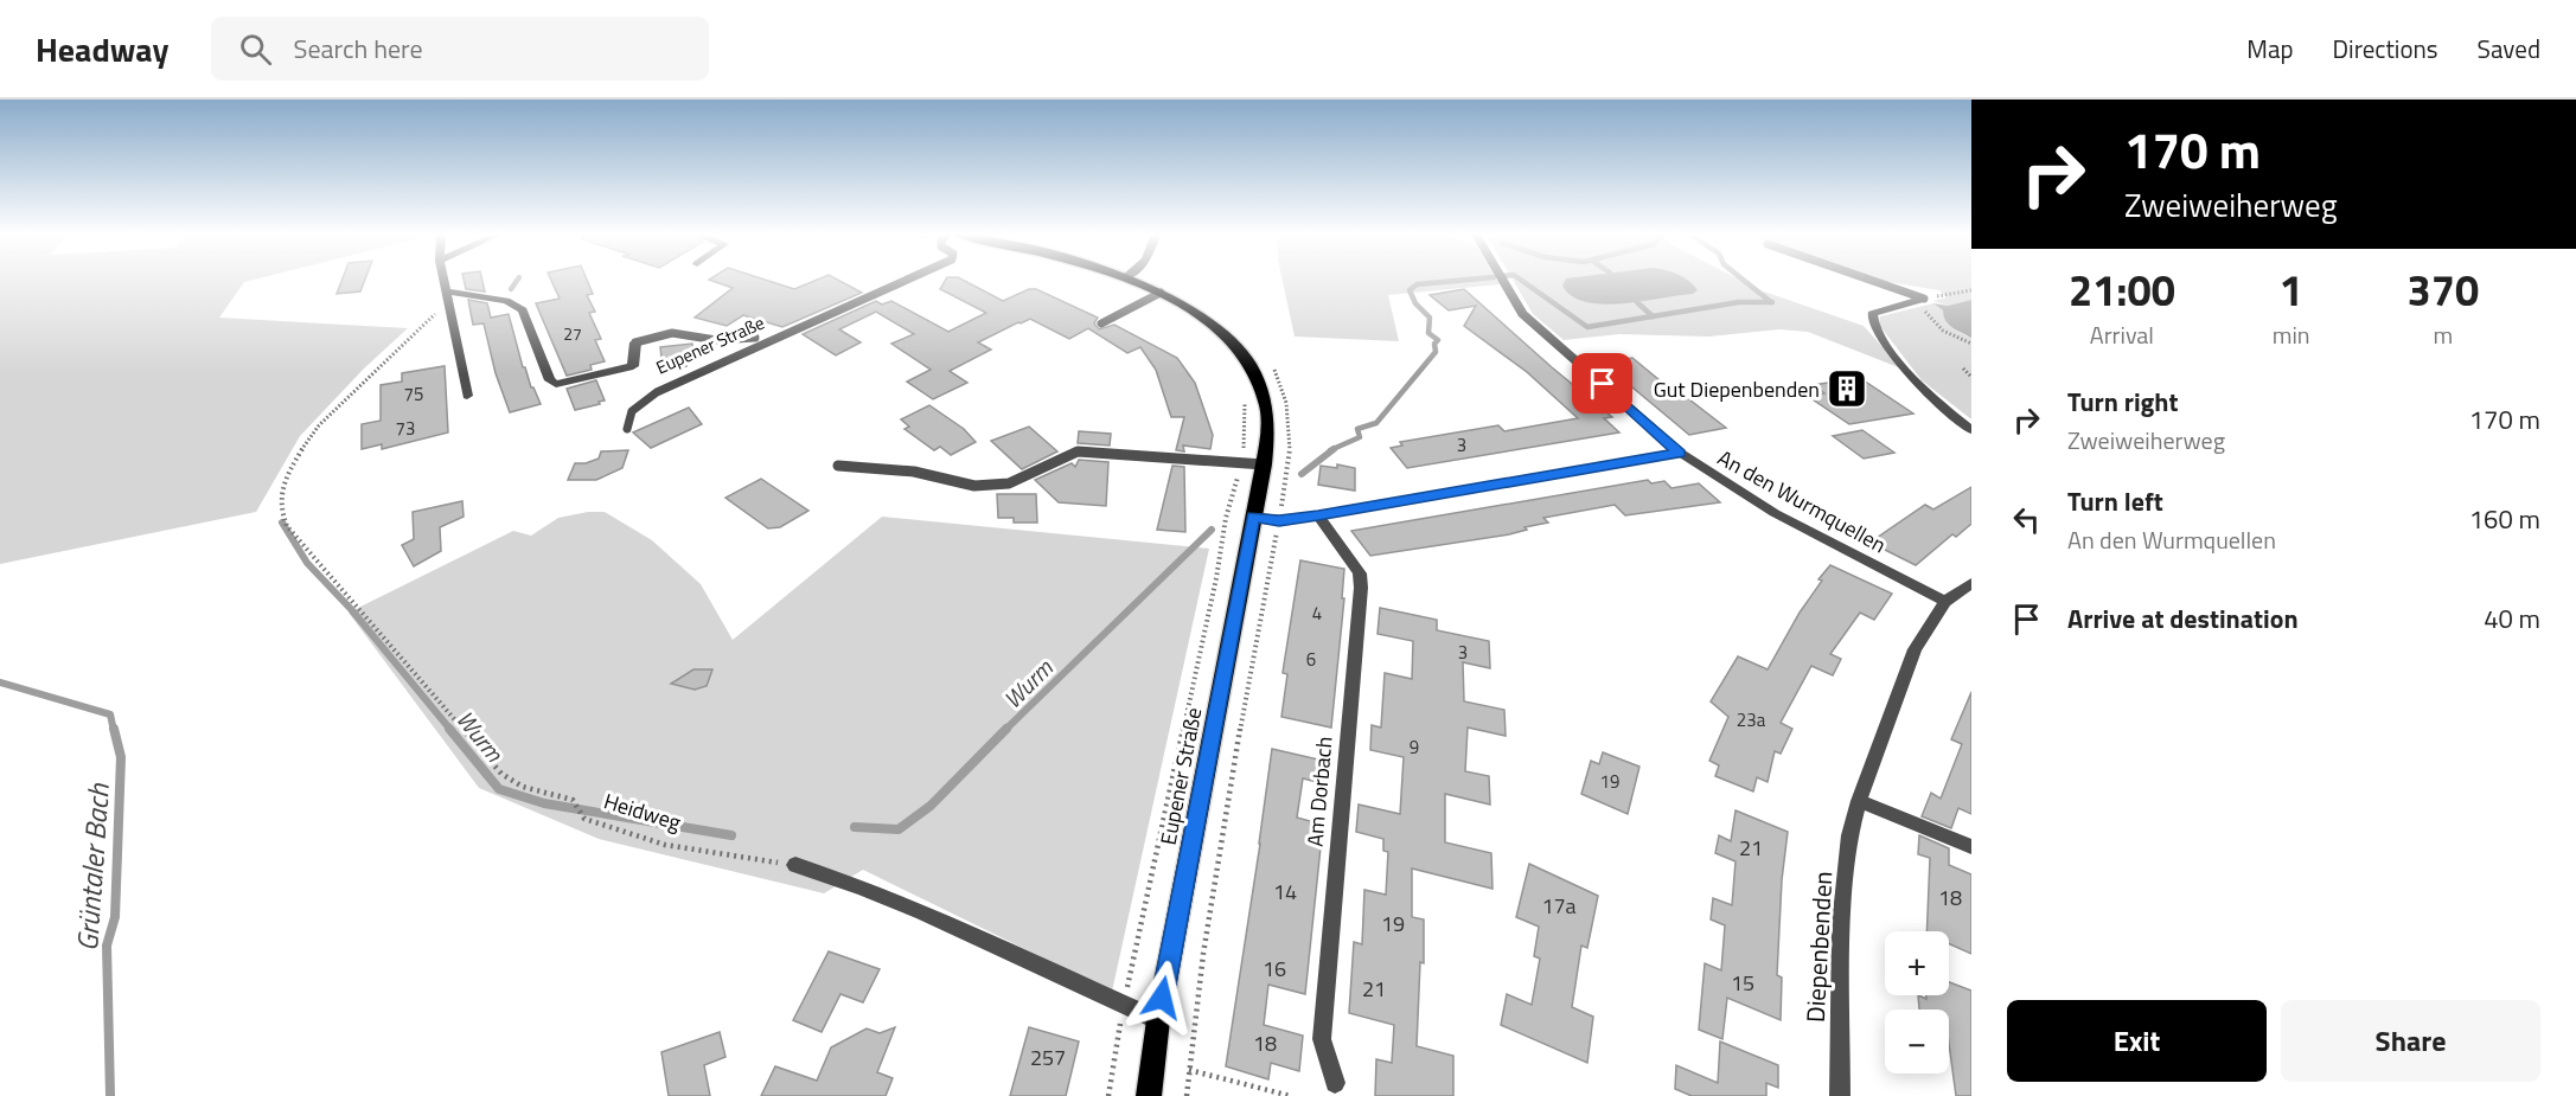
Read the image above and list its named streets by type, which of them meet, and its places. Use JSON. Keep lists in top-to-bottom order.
{
  "streets": {
    "main road": ["Eupener Straße"],
    "street": ["An den Wurmquellen", "Am Dorbach", "Diepenbenden"],
    "path": ["Heidweg"]
  },
  "crossings": [
    ["An den Wurmquellen", "Diepenbenden"]
  ],
  "water": ["Wurm", "Grüntaler Bach"],
  "places": {
    "building": ["Gut Diepenbenden"]
  },
  "house_numbers": [
    "27",
    "75",
    "73",
    "3",
    "4",
    "3",
    "6",
    "23a",
    "9",
    "19",
    "21",
    "14",
    "18",
    "17a",
    "19",
    "16",
    "15",
    "21",
    "18",
    "257"
  ],
  "page": {
    "header": "Headway",
    "search": "Search here",
    "nav": ["Map", "Directions", "Saved"],
    "turn": ["170 m", "Zweiweiherweg"],
    "eta": [
      "21:00",
      "Arrival",
      "1",
      "min",
      "370",
      "m"
    ],
    "list": [
      {
        "name": "Turn right",
        "note": "Zweiweiherweg",
        "value": "170 m"
      },
      {
        "name": "Turn left",
        "note": "An den Wurmquellen",
        "value": "160 m"
      },
      {
        "name": "Arrive at destination",
        "value": "40 m"
      }
    ],
    "map_buttons": ["+", "−"],
    "buttons": ["Exit", "Share"]
  }
}
